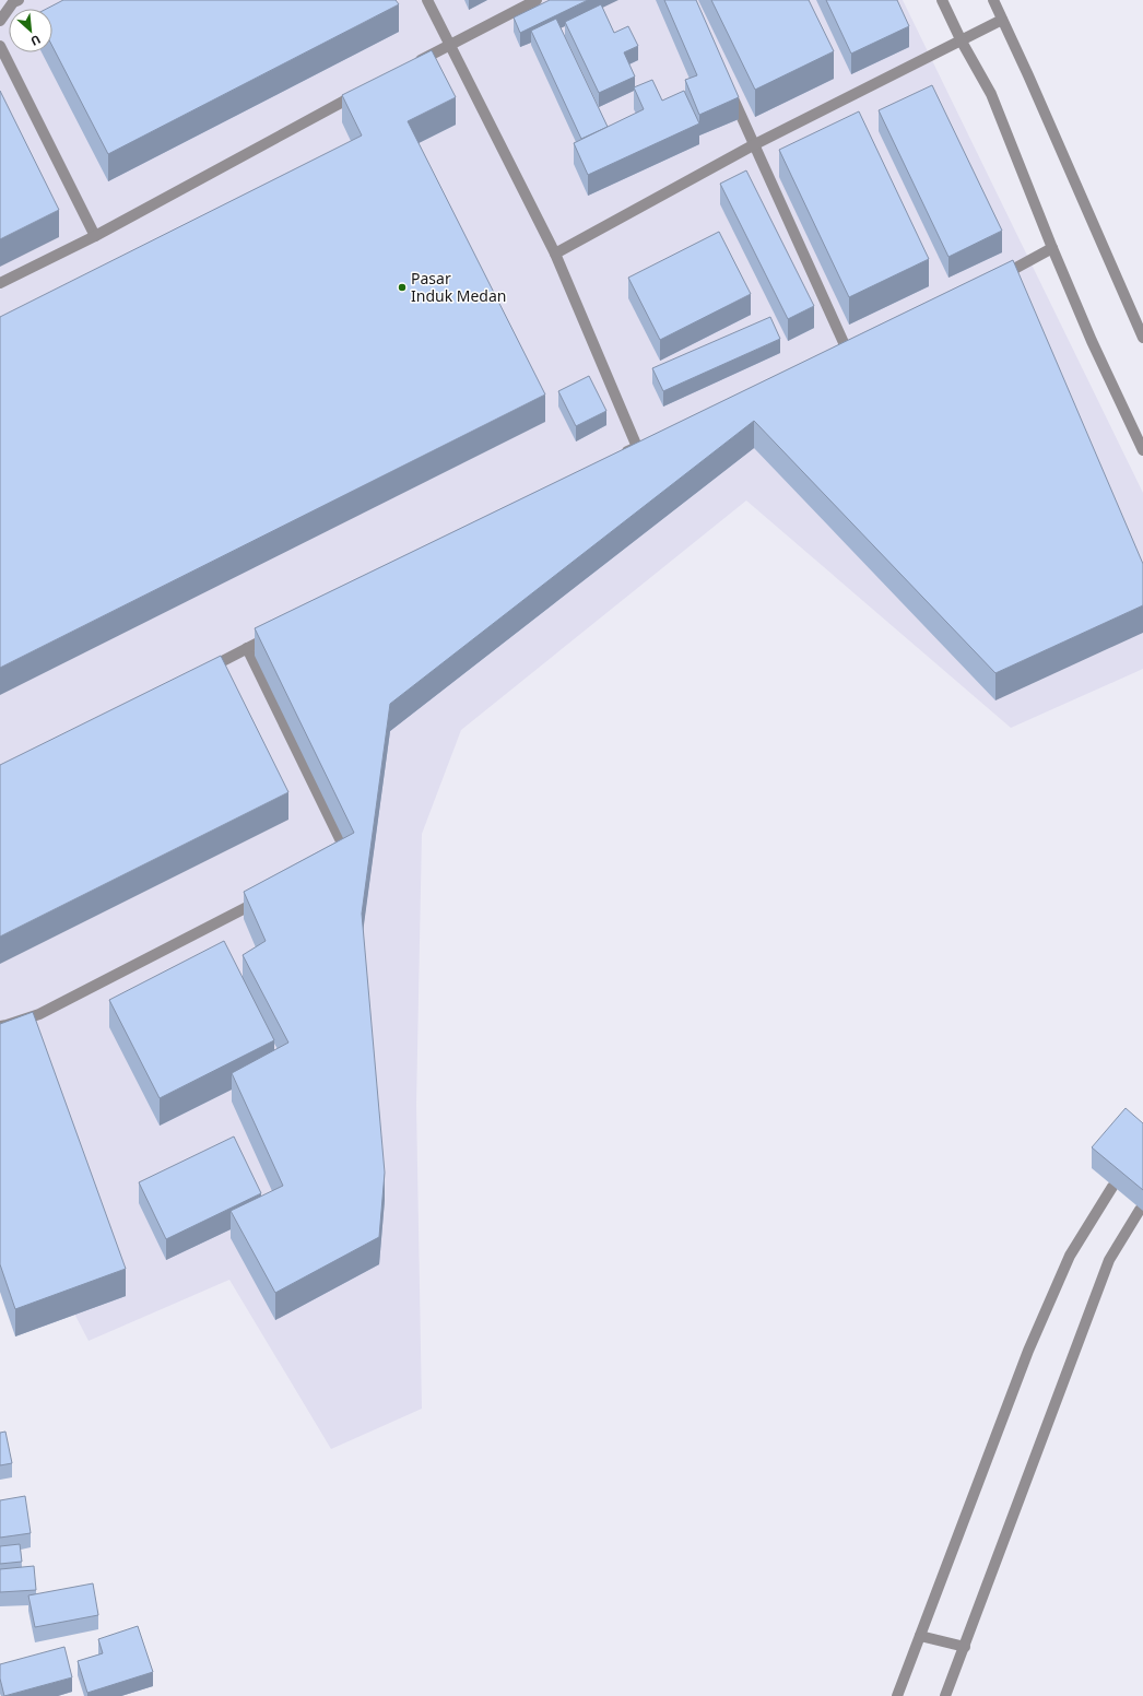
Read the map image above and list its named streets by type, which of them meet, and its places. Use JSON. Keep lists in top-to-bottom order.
{
  "places": ["Pasar Induk Medan"],
  "north": "bottom right"
}
